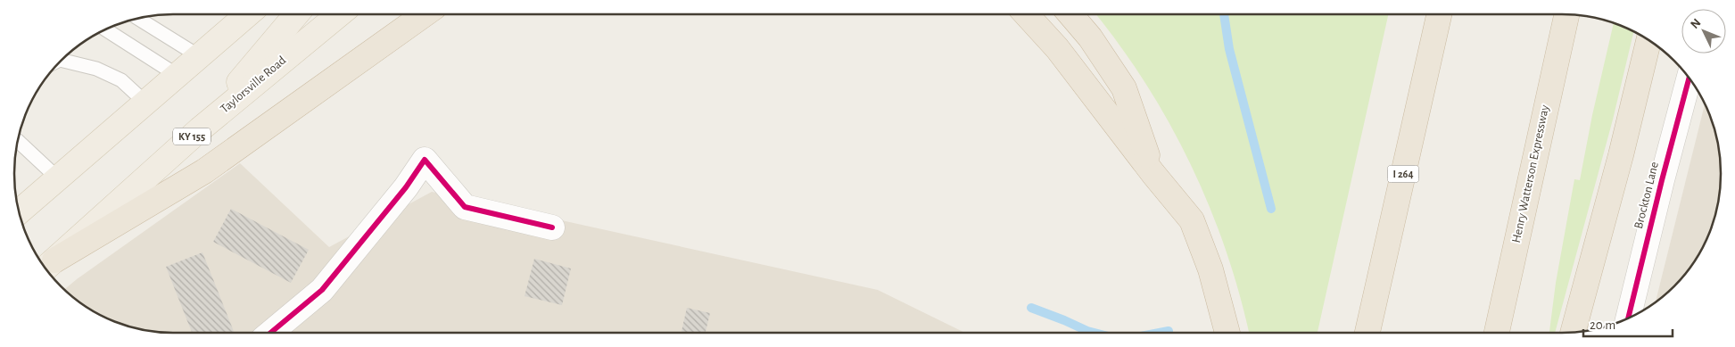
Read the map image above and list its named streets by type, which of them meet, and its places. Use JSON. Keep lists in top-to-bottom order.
{
  "streets": {
    "highway": ["I 264", "Henry Watterson Expressway"],
    "main road": ["Taylorsville Road", "KY 155"],
    "street": ["Brockton Lane"]
  },
  "scale_bar": "20 m",
  "north": "top left"
}
